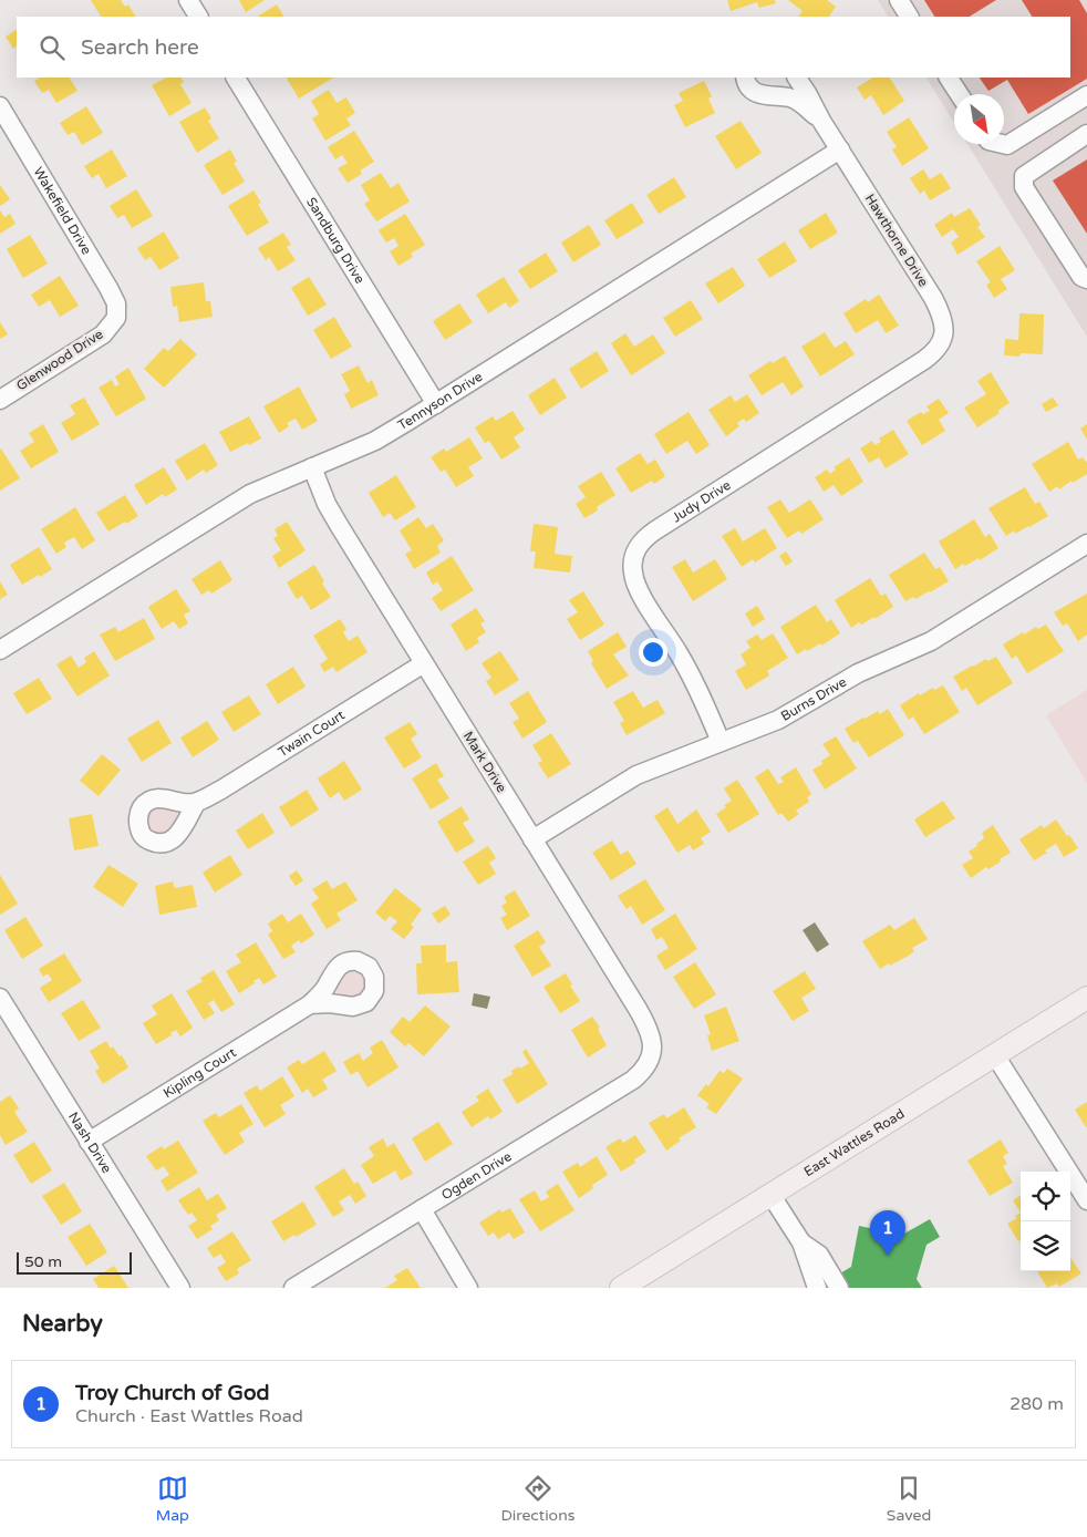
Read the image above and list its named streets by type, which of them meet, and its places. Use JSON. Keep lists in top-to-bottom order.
{
  "streets": {
    "main road": ["East Wattles Road"],
    "street": [
      "Wakefield Drive",
      "Sandburg Drive",
      "Hawthorne Drive",
      "Glenwood Drive",
      "Tennyson Drive",
      "Judy Drive",
      "Burns Drive",
      "Twain Court",
      "Mark Drive",
      "Kipling Court",
      "Nash Drive",
      "Ogden Drive"
    ]
  },
  "crossings": [
    ["Wakefield Drive", "Glenwood Drive"],
    ["Sandburg Drive", "Tennyson Drive"],
    ["Hawthorne Drive", "Tennyson Drive"],
    ["Hawthorne Drive", "Judy Drive"],
    ["Tennyson Drive", "Mark Drive"],
    ["Judy Drive", "Burns Drive"],
    ["Burns Drive", "Mark Drive"],
    ["Twain Court", "Mark Drive"],
    ["Mark Drive", "Ogden Drive"],
    ["Kipling Court", "Nash Drive"]
  ],
  "scale_bar": "50 m",
  "north": "bottom right",
  "page": {
    "search": "Search here",
    "pins": "1",
    "scale": "50 m",
    "heading": "Nearby",
    "list": [
      {
        "mark": "1",
        "name": "Troy Church of God",
        "note": "Church · East Wattles Road",
        "value": "280 m"
      }
    ],
    "nav": ["Map", "Directions", "Saved"]
  }
}
